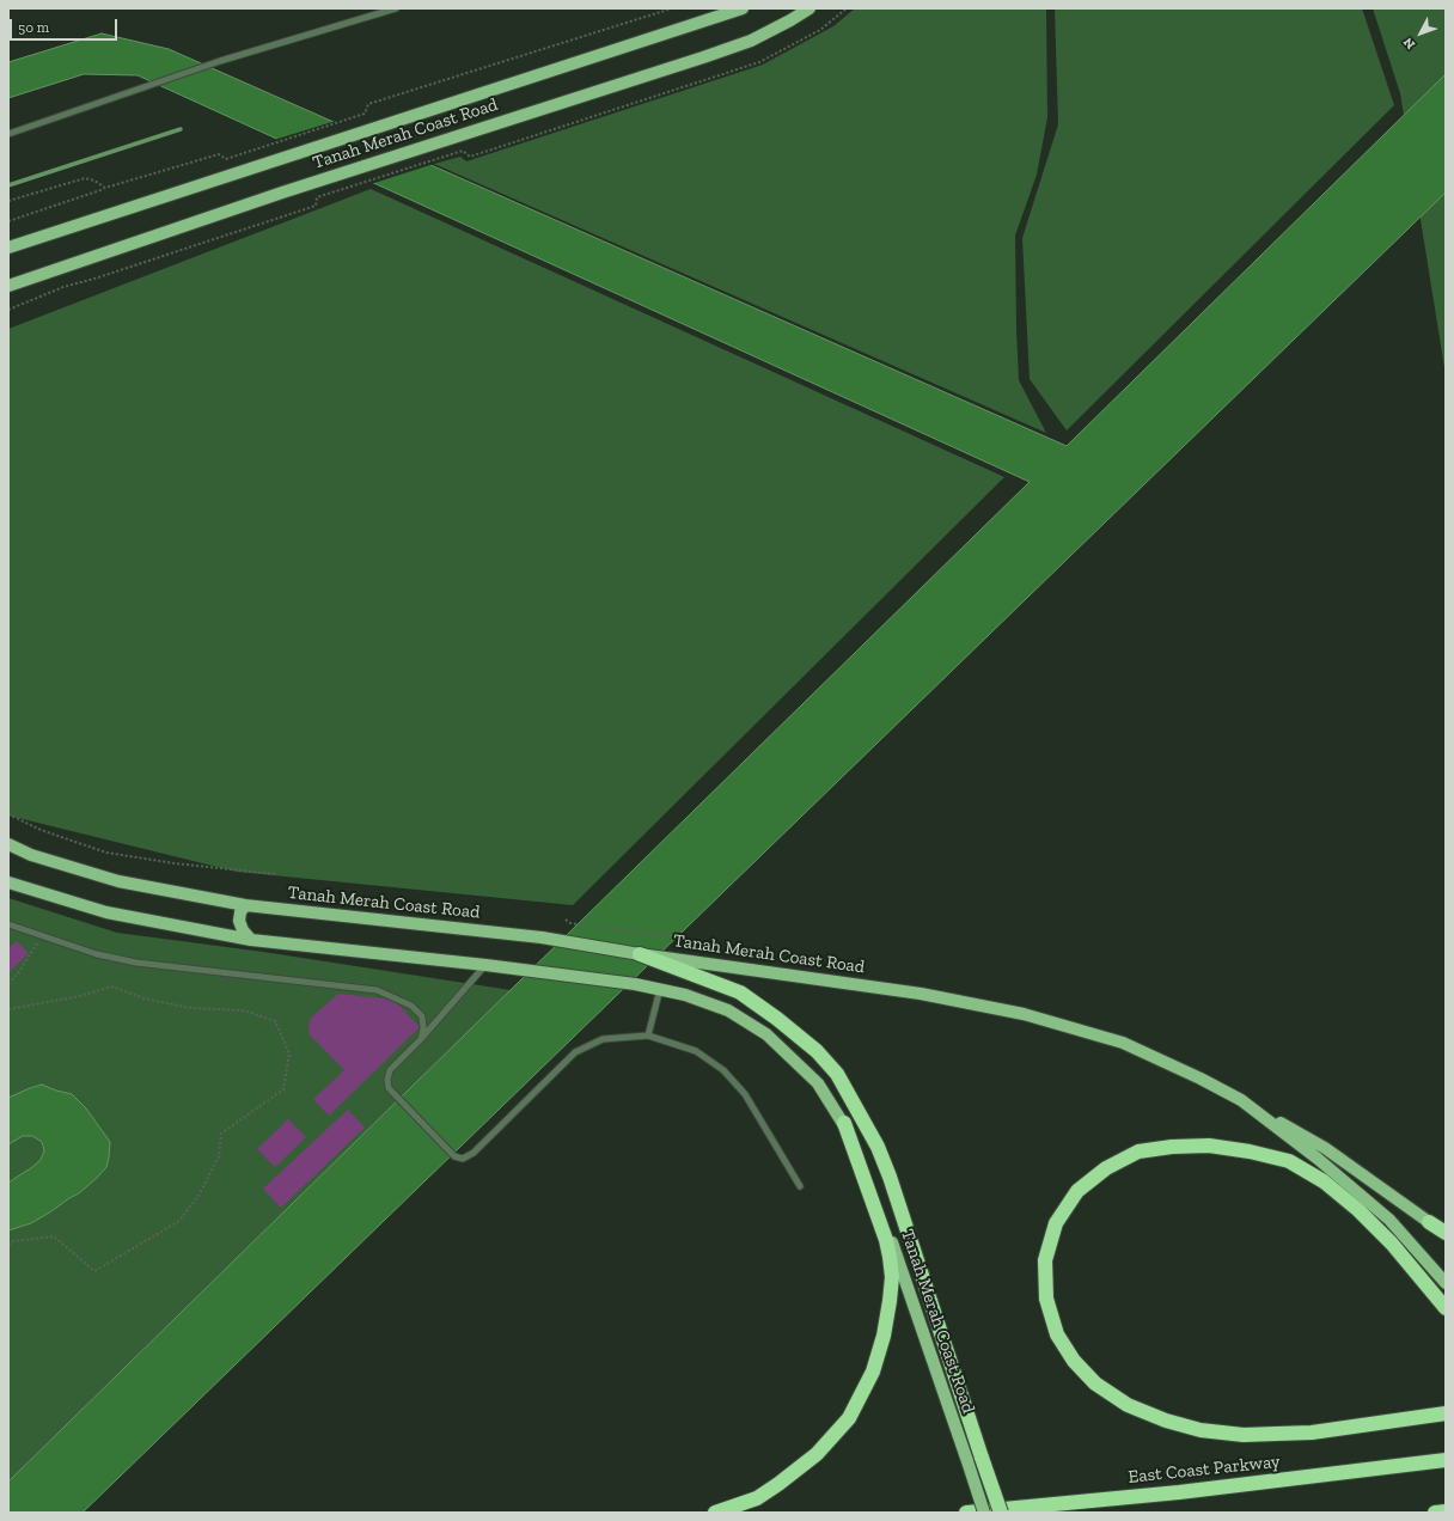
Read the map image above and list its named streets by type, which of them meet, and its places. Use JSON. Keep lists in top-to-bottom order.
{
  "streets": {
    "highway": ["East Coast Parkway"],
    "main road": ["Tanah Merah Coast Road"]
  },
  "scale_bar": "50 m",
  "north": "bottom left"
}
